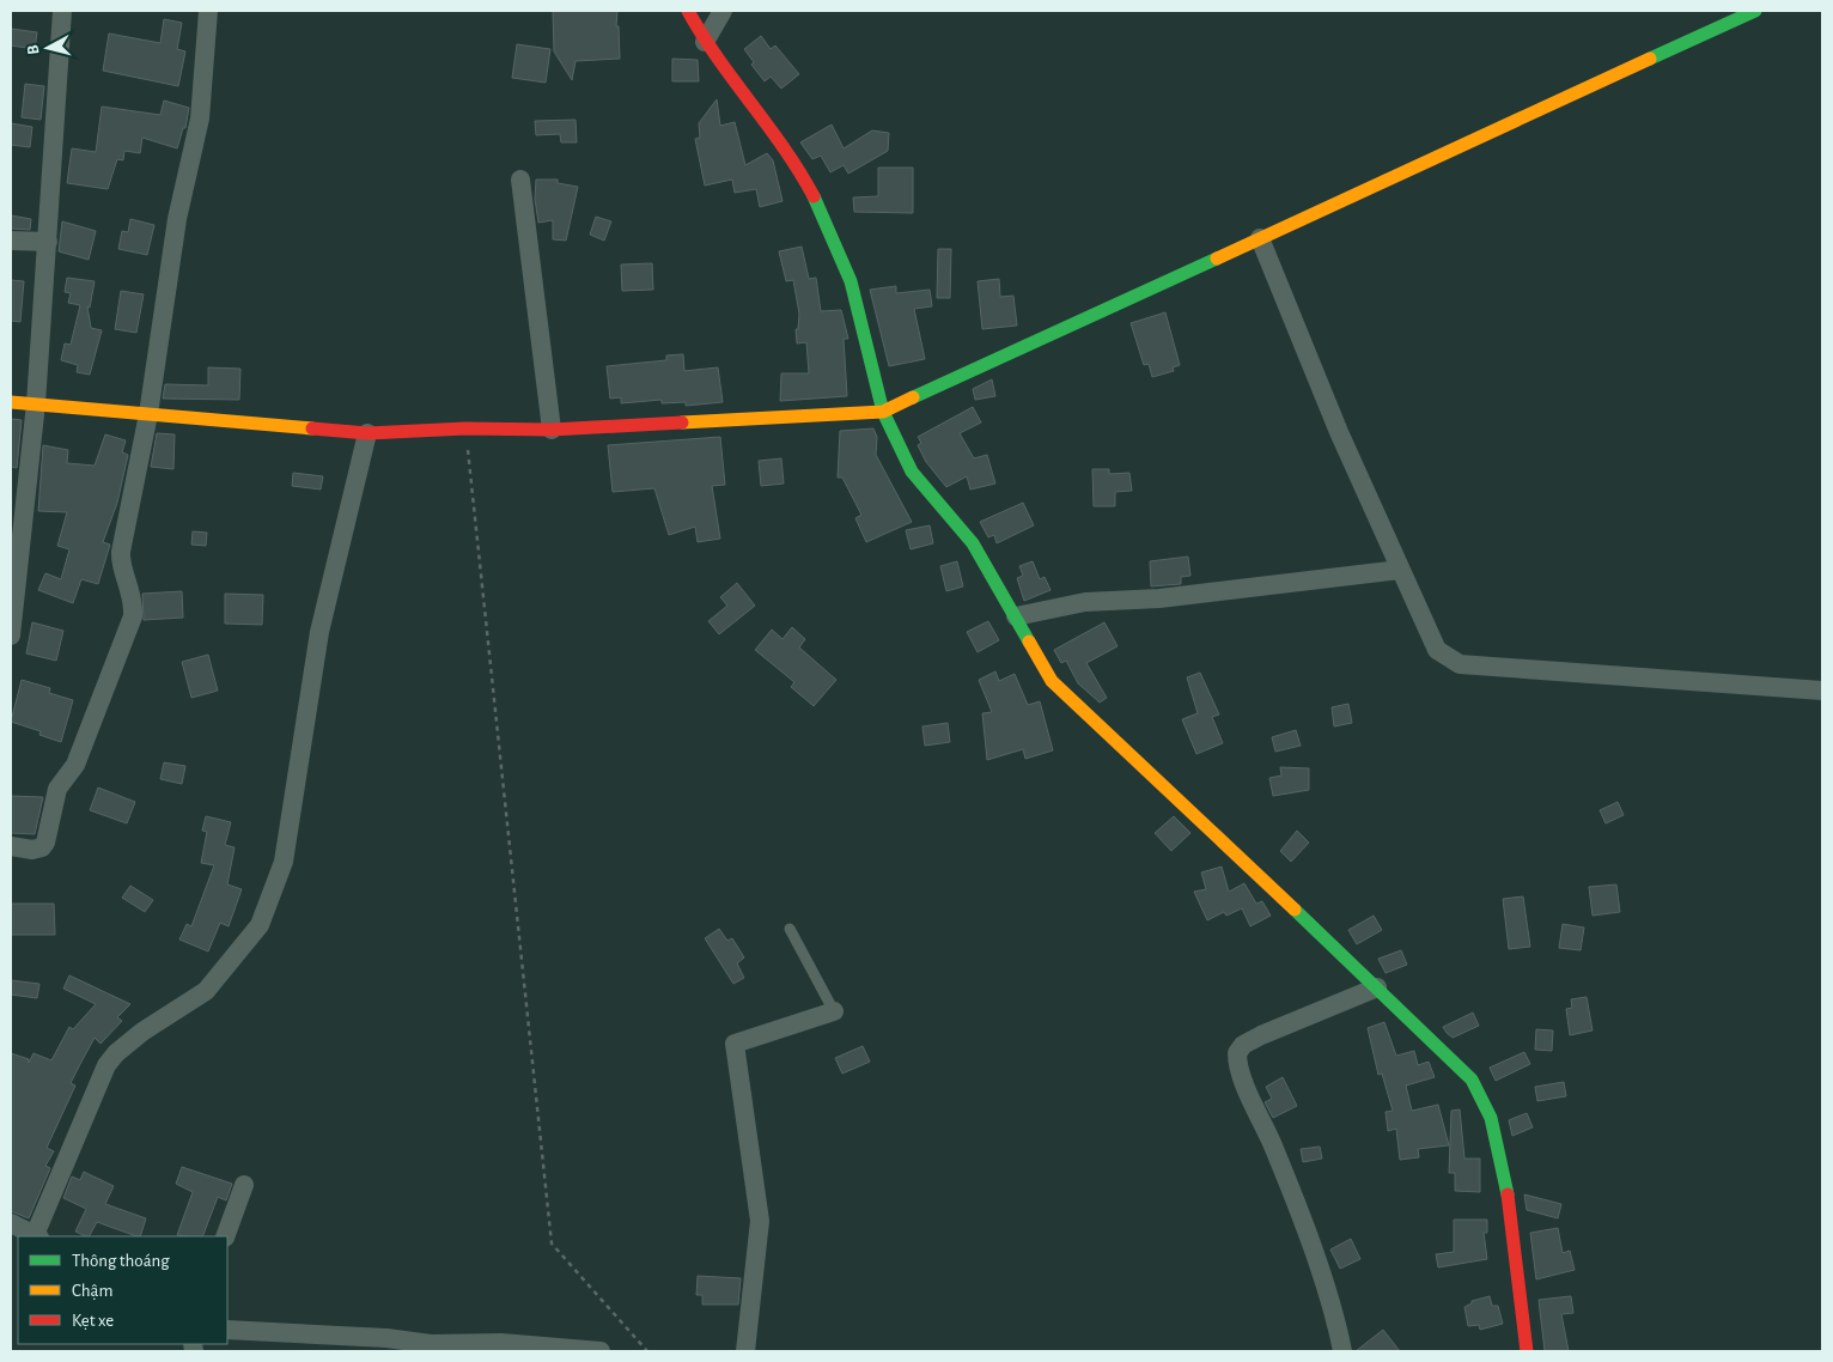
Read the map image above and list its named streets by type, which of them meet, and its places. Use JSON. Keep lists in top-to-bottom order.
{
  "legend": ["Thông thoáng", "Chậm", "Kẹt xe"],
  "north": "left"
}
